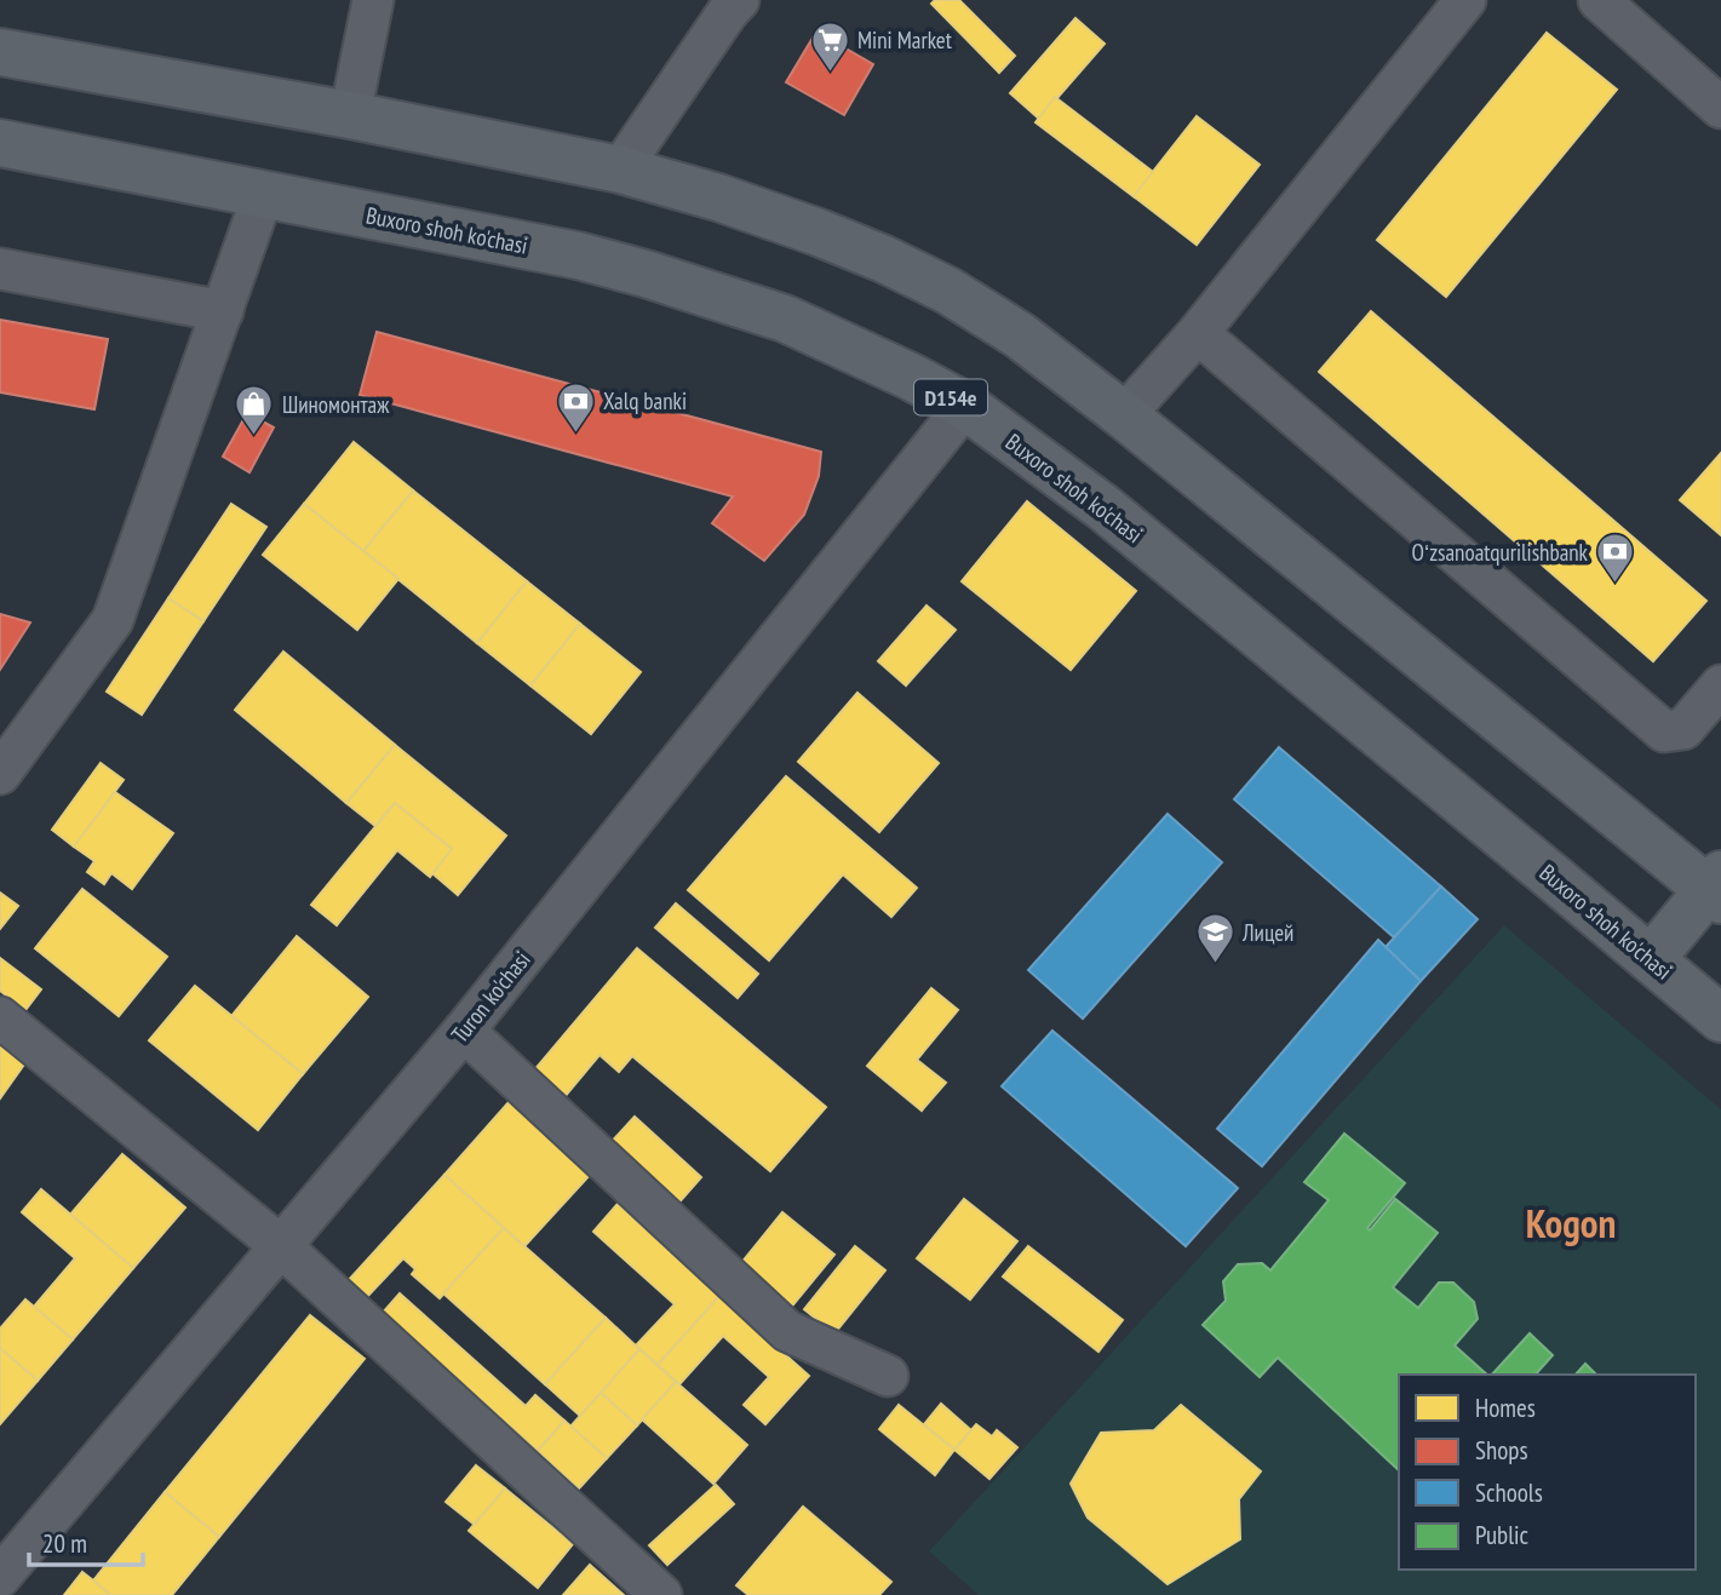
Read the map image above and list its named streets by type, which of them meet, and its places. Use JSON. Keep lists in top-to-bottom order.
{
  "streets": {
    "main road": ["Buxoro shoh ko'chasi", "D154e"],
    "street": ["Turon ko'chasi"]
  },
  "crossings": [
    ["Buxoro shoh ko'chasi", "Turon ko'chasi"]
  ],
  "districts": ["Kogon"],
  "places": {
    "supermarket": ["Mini Market"],
    "bank": ["Xalq banki", "Oʻzsanoatqurilishbank"],
    "shop": ["Шиномонтаж"],
    "school or university": ["Лицей"]
  },
  "legend": [
    "Homes",
    "Shops",
    "Schools",
    "Public"
  ],
  "scale_bar": "20 m"
}
